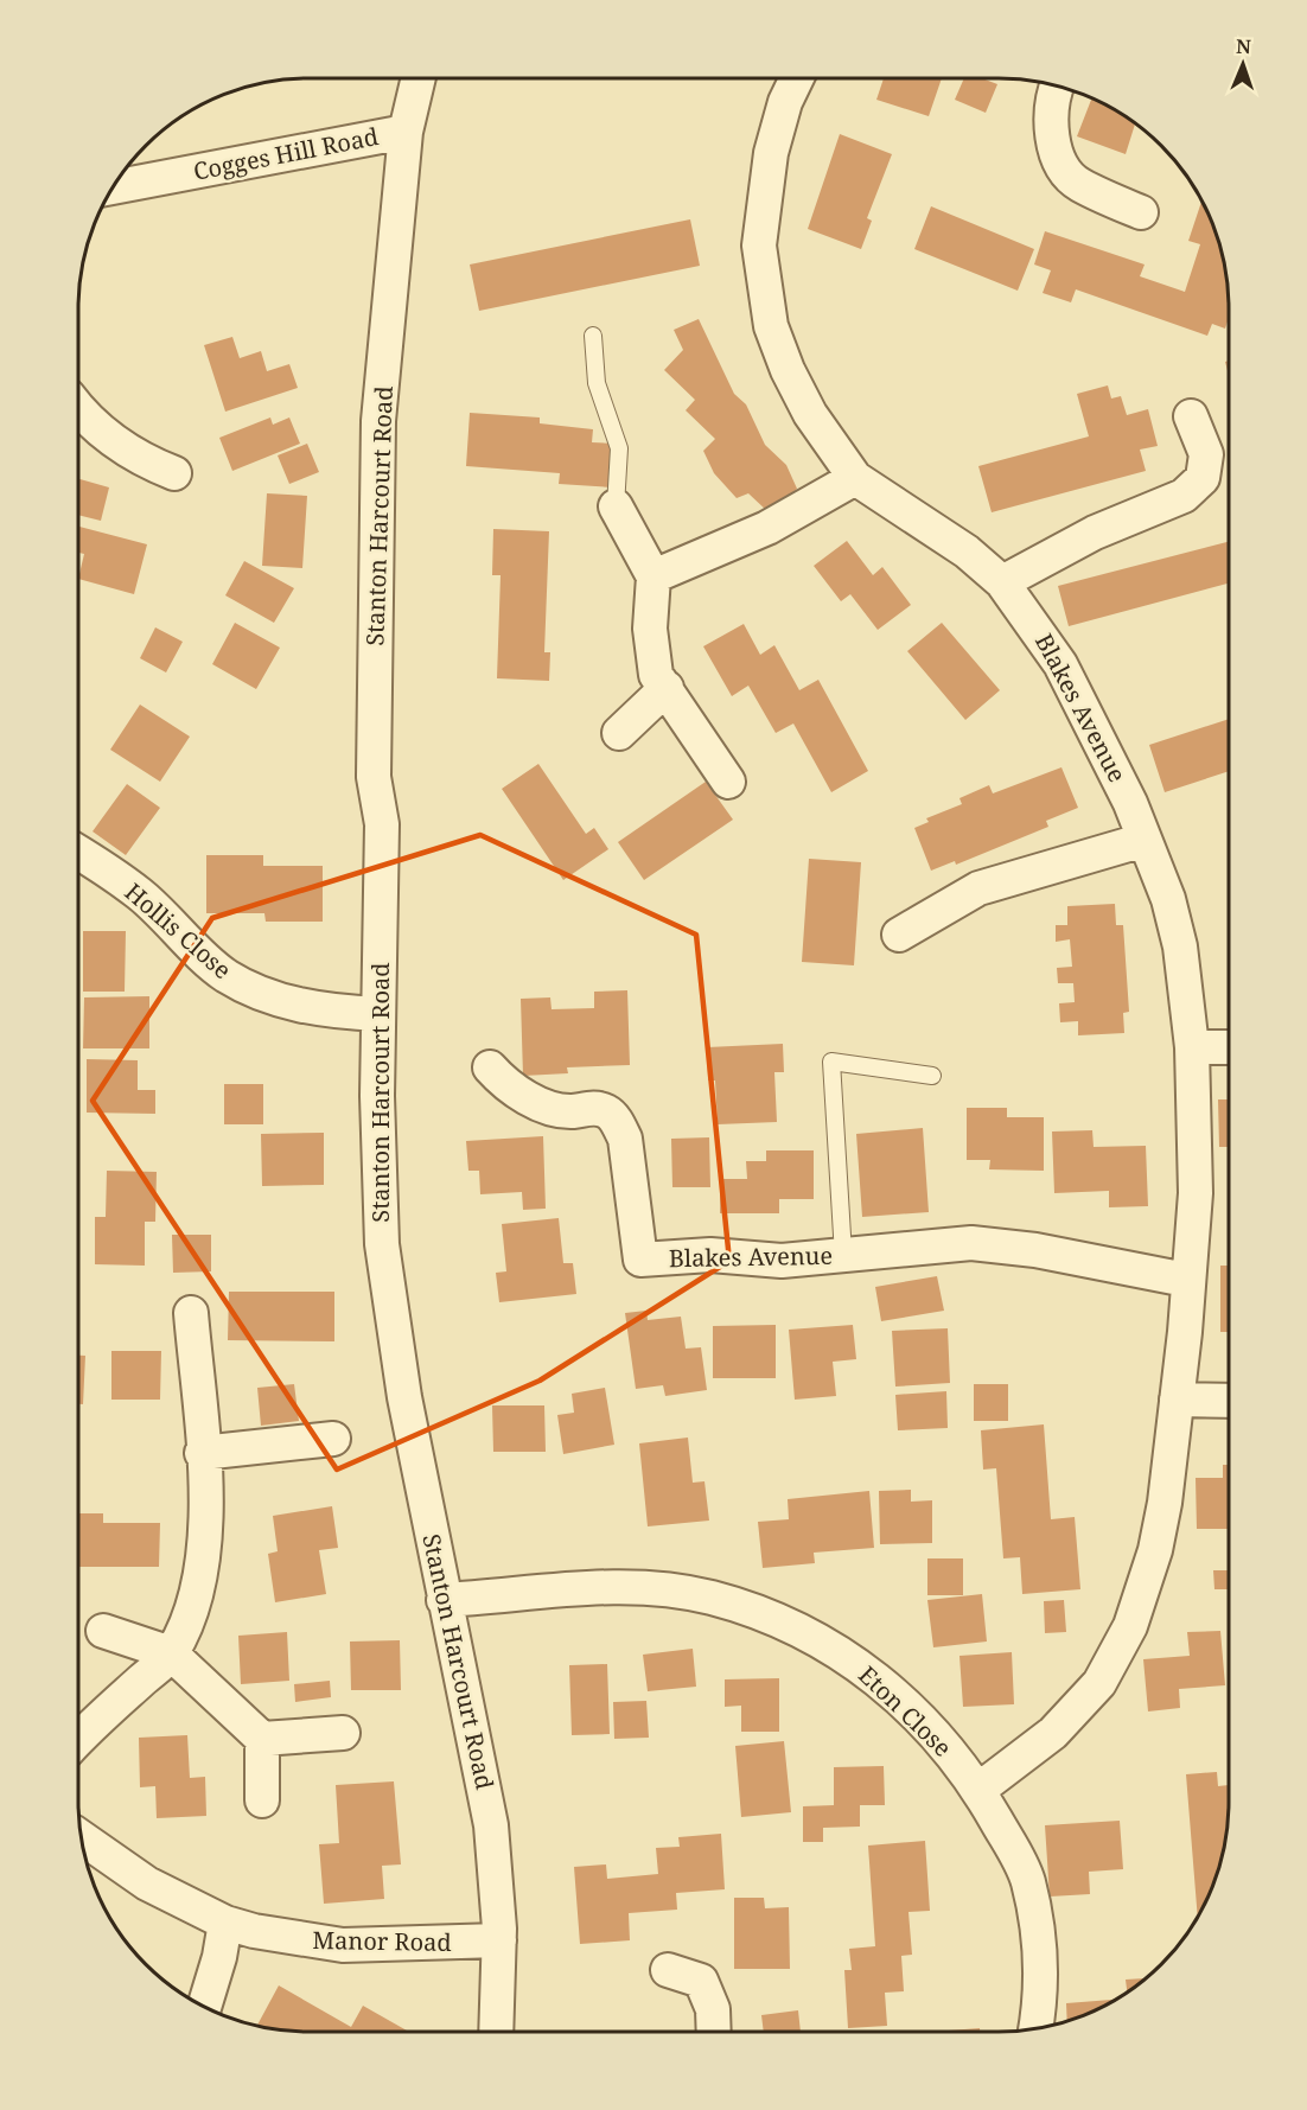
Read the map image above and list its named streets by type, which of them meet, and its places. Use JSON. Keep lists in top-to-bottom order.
{
  "streets": {
    "street": [
      "Cogges Hill Road",
      "Stanton Harcourt Road",
      "Blakes Avenue",
      "Hollis Close",
      "Eton Close",
      "Manor Road"
    ]
  },
  "crossings": [
    ["Cogges Hill Road", "Stanton Harcourt Road"],
    ["Stanton Harcourt Road", "Hollis Close"],
    ["Stanton Harcourt Road", "Eton Close"],
    ["Stanton Harcourt Road", "Manor Road"],
    ["Blakes Avenue", "Eton Close"]
  ],
  "north": "top"
}
